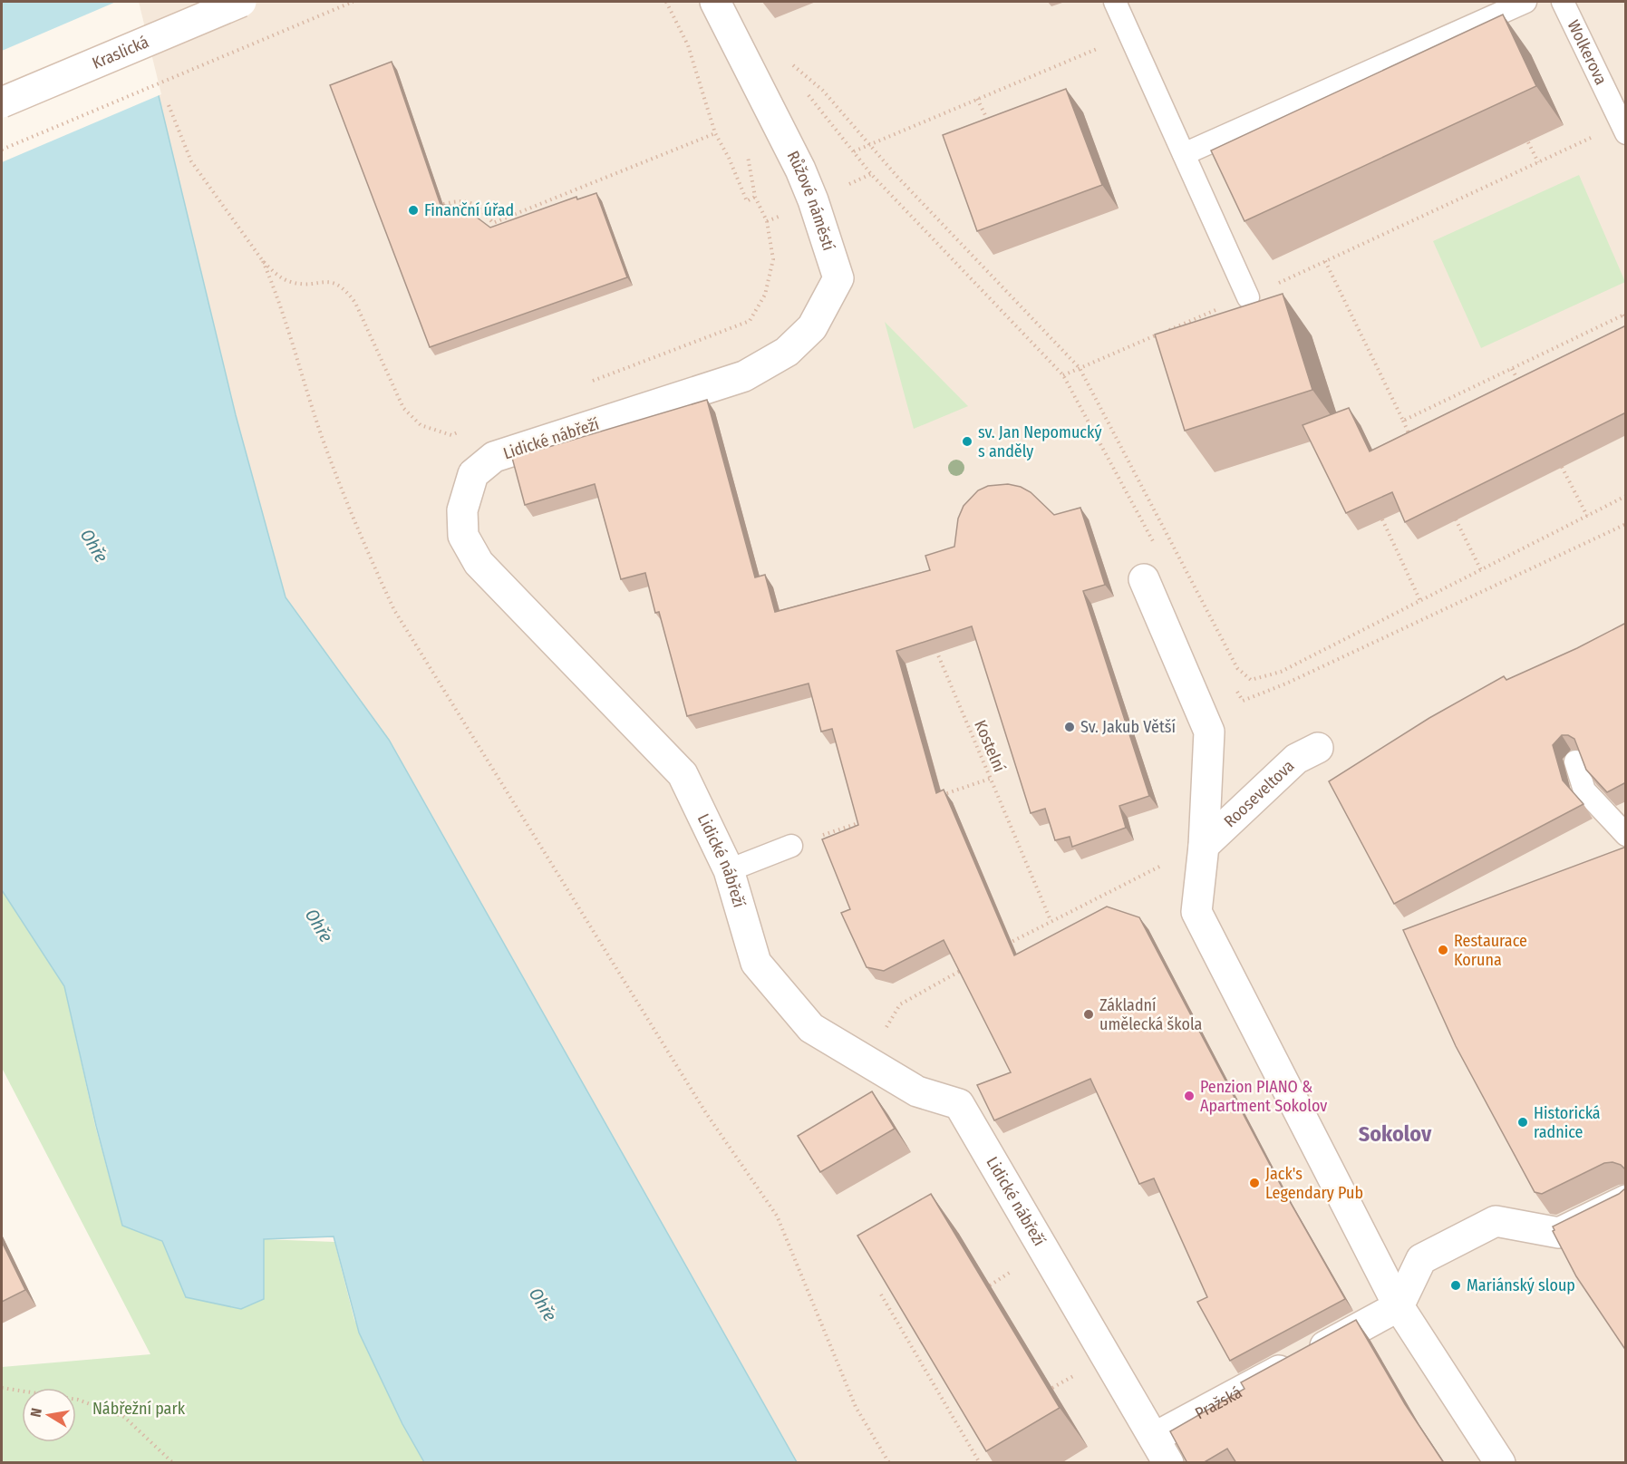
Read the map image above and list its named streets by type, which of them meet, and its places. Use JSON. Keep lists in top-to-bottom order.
{
  "streets": {
    "street": [
      "Kraslická",
      "Růžové náměstí",
      "Lidické nábřeží",
      "Rooseveltova",
      "Pražská"
    ],
    "lane": ["Wolkerova"],
    "path": ["Kostelní"]
  },
  "crossings": [
    ["Růžové náměstí", "Lidické nábřeží"],
    ["Lidické nábřeží", "Pražská"]
  ],
  "districts": ["Sokolov"],
  "water": ["Ohře"],
  "parks": ["Nábřežní park"],
  "places": [
    "Finanční úřad",
    "sv. Jan Nepomucký s anděly",
    "Sv. Jakub Větší",
    "Restaurace Koruna",
    "Základní umělecká škola",
    "Penzion PIANO & Apartment Sokolov",
    "Historická radnice",
    "Jack's Legendary Pub",
    "Mariánský sloup"
  ],
  "north": "left"
}
